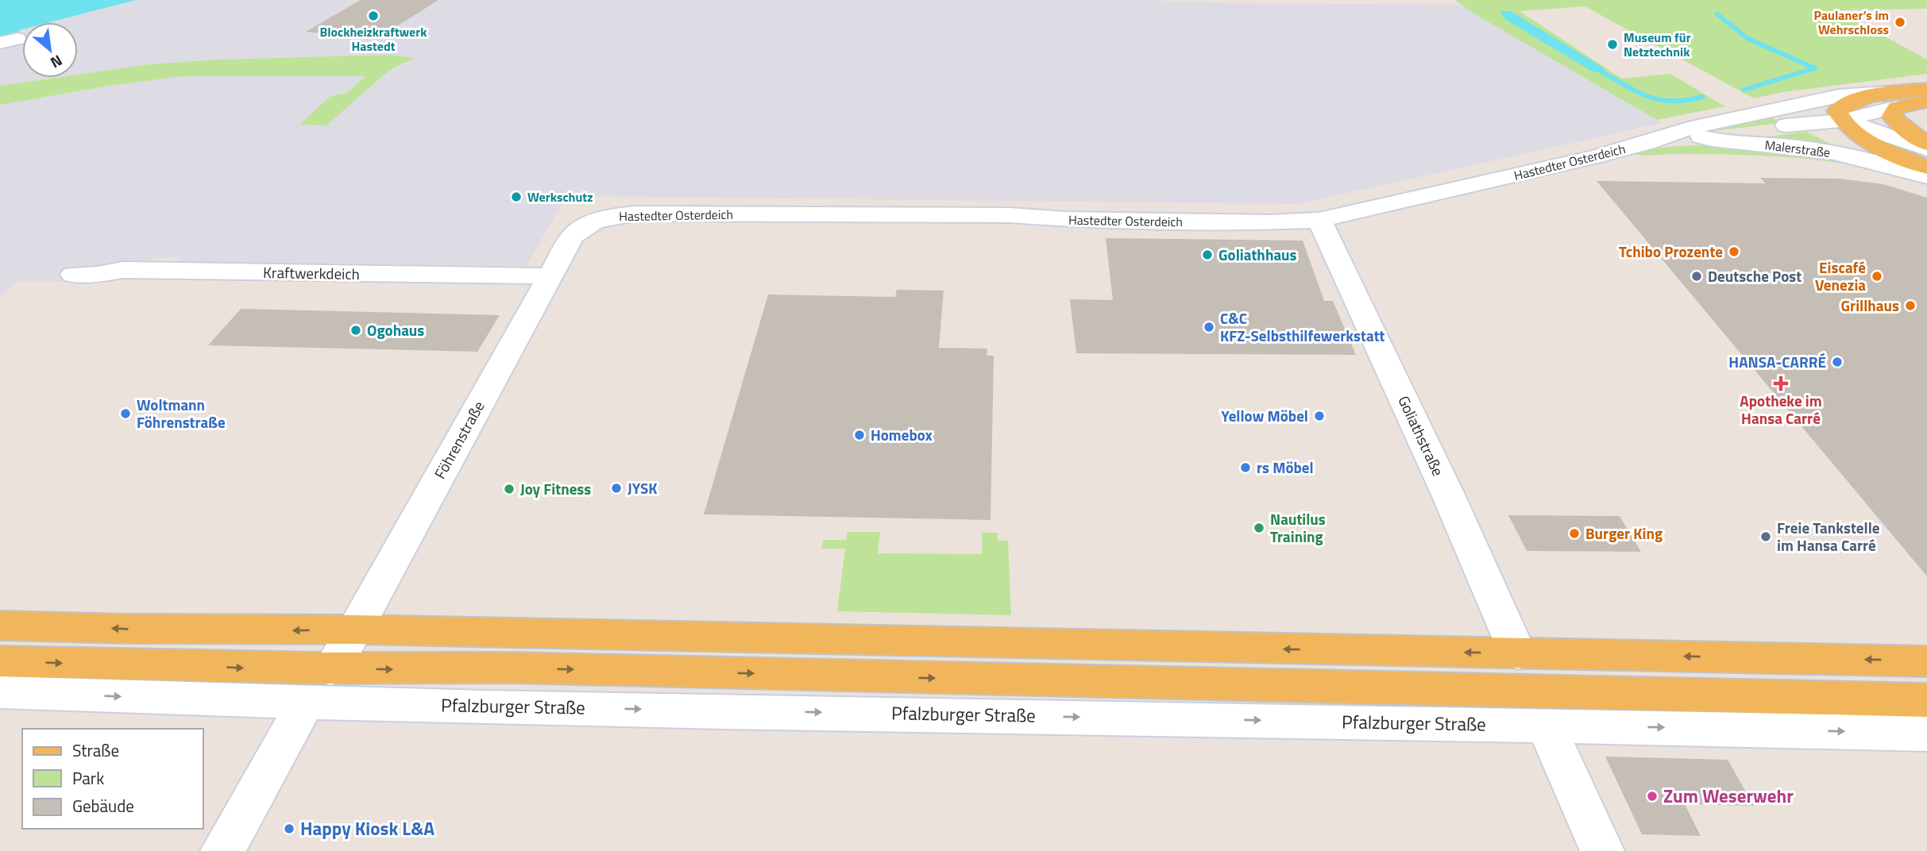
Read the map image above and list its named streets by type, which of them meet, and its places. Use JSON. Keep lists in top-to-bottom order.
{
  "streets": {
    "main road": ["Malerstraße", "Hastedter Osterdeich", "Pfalzburger Straße"],
    "street": ["Kraftwerkdeich", "Goliathstraße", "Föhrenstraße"]
  },
  "crossings": [
    ["Malerstraße", "Hastedter Osterdeich"],
    ["Hastedter Osterdeich", "Goliathstraße"],
    ["Hastedter Osterdeich", "Föhrenstraße"],
    ["Kraftwerkdeich", "Föhrenstraße"],
    ["Föhrenstraße", "Pfalzburger Straße"]
  ],
  "places": {
    "other": [
      "Blockheizkraftwerk Hastedt",
      "Paulaner‘s im Wehrschloss",
      "Museum für Netztechnik",
      "Werkschutz",
      "Tchibo Prozente",
      "Goliathhaus",
      "Deutsche Post",
      "Eiscafé Venezia",
      "Grillhaus",
      "C&C KFZ-Selbsthilfewerkstatt",
      "Ogohaus",
      "HANSA-CARRÉ",
      "Woltmann Föhrenstraße",
      "Yellow Möbel",
      "Homebox",
      "rs Möbel",
      "JYSK",
      "Joy Fitness",
      "Nautilus Training",
      "Burger King",
      "Freie Tankstelle im Hansa Carré",
      "Zum Weserwehr",
      "Happy Kiosk L&A"
    ],
    "health": ["Apotheke im Hansa Carré"]
  },
  "legend": ["Straße", "Park", "Gebäude"],
  "north": "bottom right"
}
